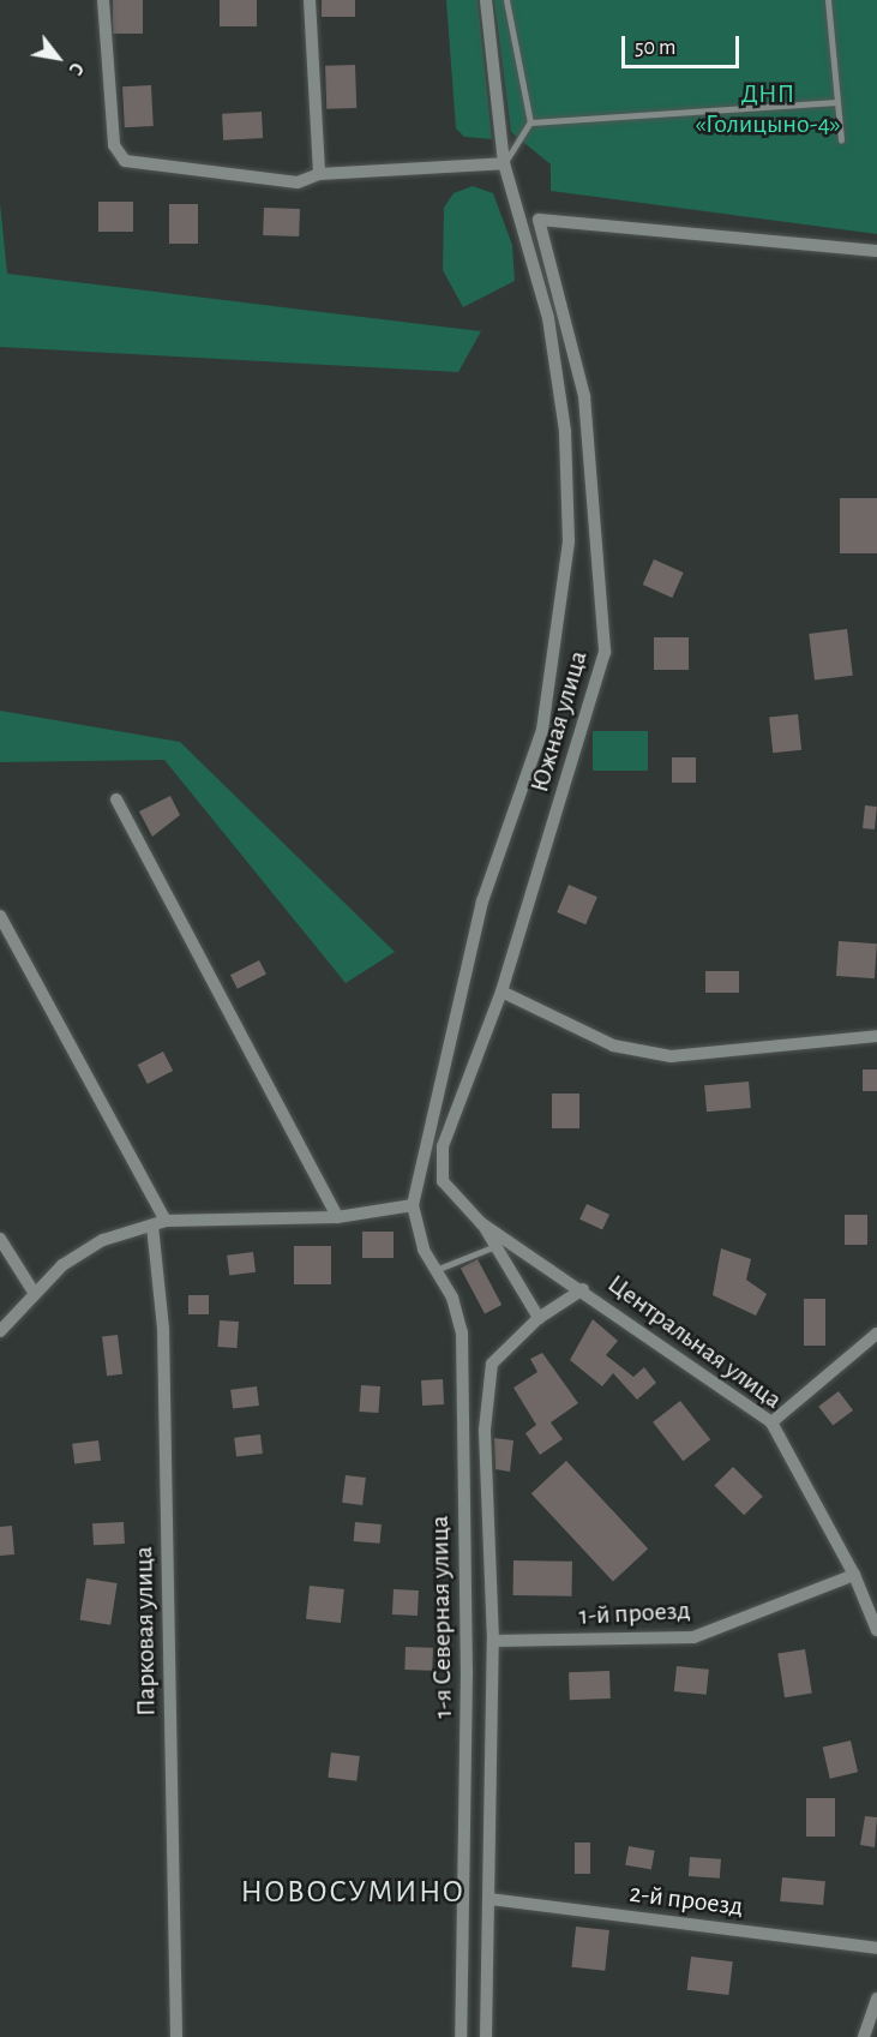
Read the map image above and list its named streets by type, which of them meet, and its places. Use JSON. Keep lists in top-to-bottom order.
{
  "streets": {
    "street": [
      "Южная улица",
      "Центральная улица",
      "1-й проезд",
      "1-я Северная улица",
      "Парковая улица",
      "2-й проезд"
    ]
  },
  "crossings": [
    ["Южная улица", "Центральная улица"],
    ["Центральная улица", "1-й проезд"]
  ],
  "districts": ["НОВОСУМИНО"],
  "parks": ["ДНП «Голицыно-4»"],
  "scale_bar": "50 m",
  "north": "bottom right"
}
